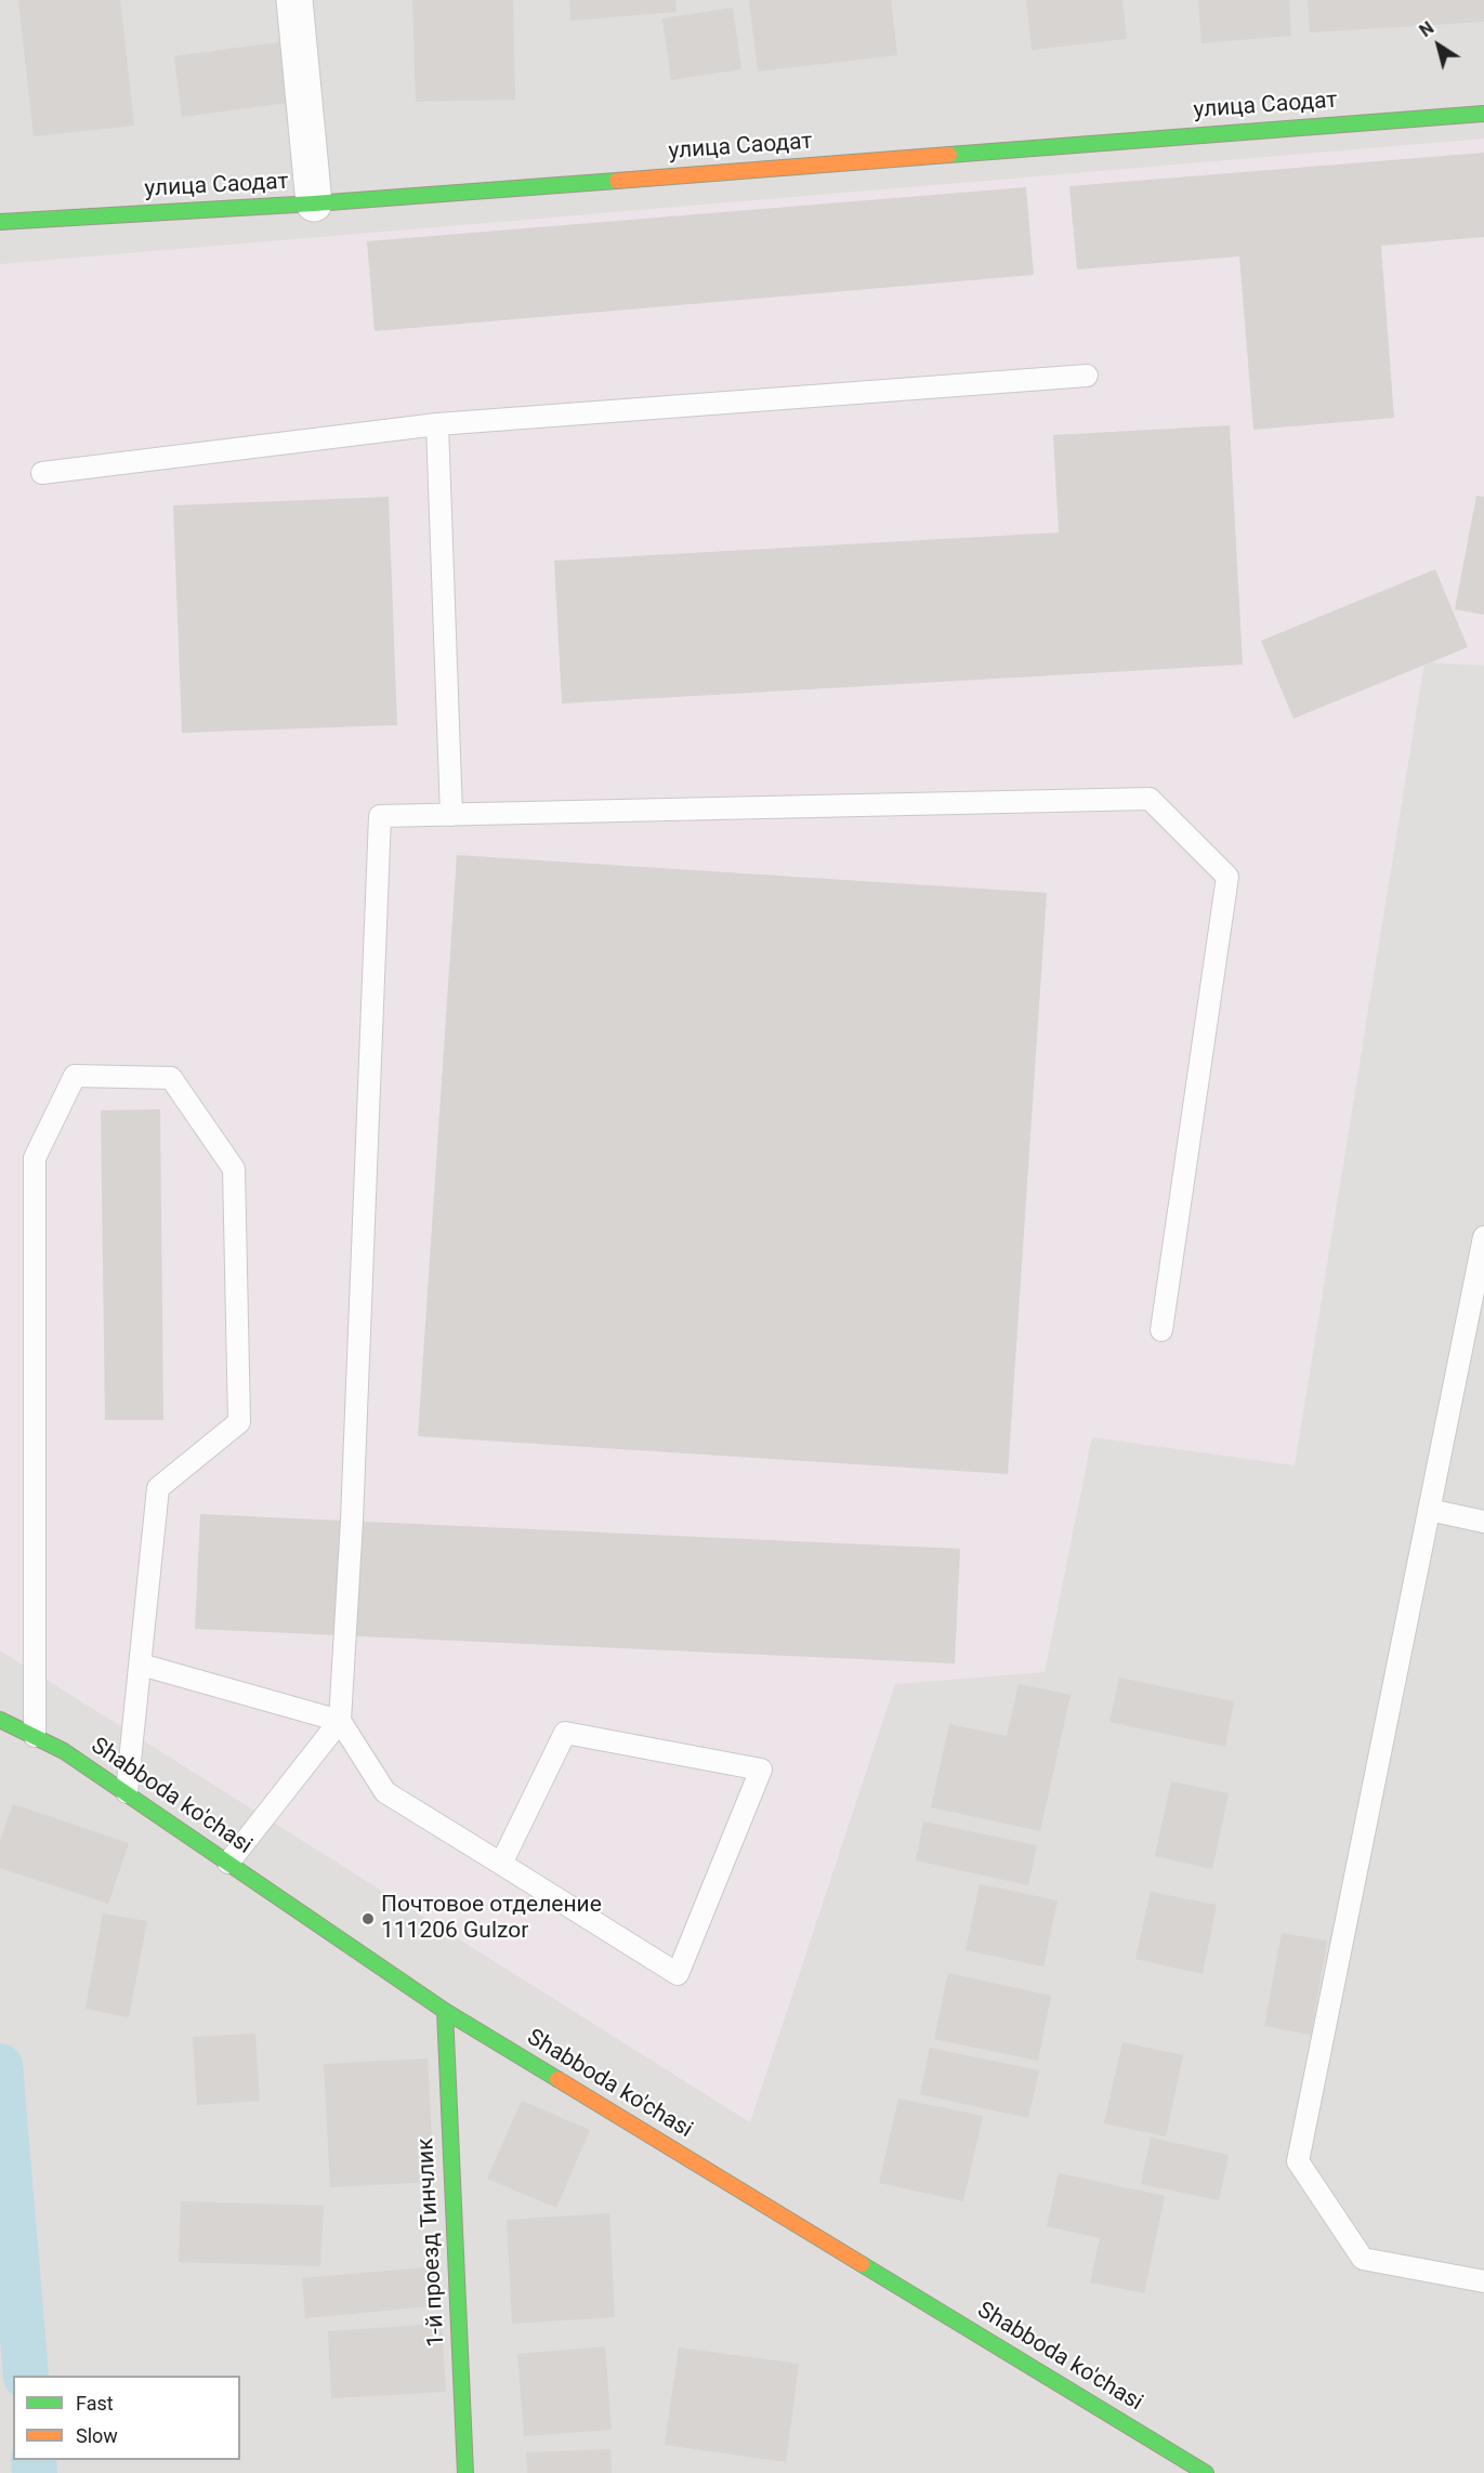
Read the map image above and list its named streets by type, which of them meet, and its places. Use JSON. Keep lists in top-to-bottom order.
{
  "streets": {
    "street": ["улица Саодат", "Shabboda ko'chasi", "1-й проезд Тинчлик"]
  },
  "crossings": [
    ["Shabboda ko'chasi", "1-й проезд Тинчлик"]
  ],
  "places": ["Почтовое отделение 111206 Gulzor"],
  "legend": ["Fast", "Slow"],
  "north": "top left"
}
